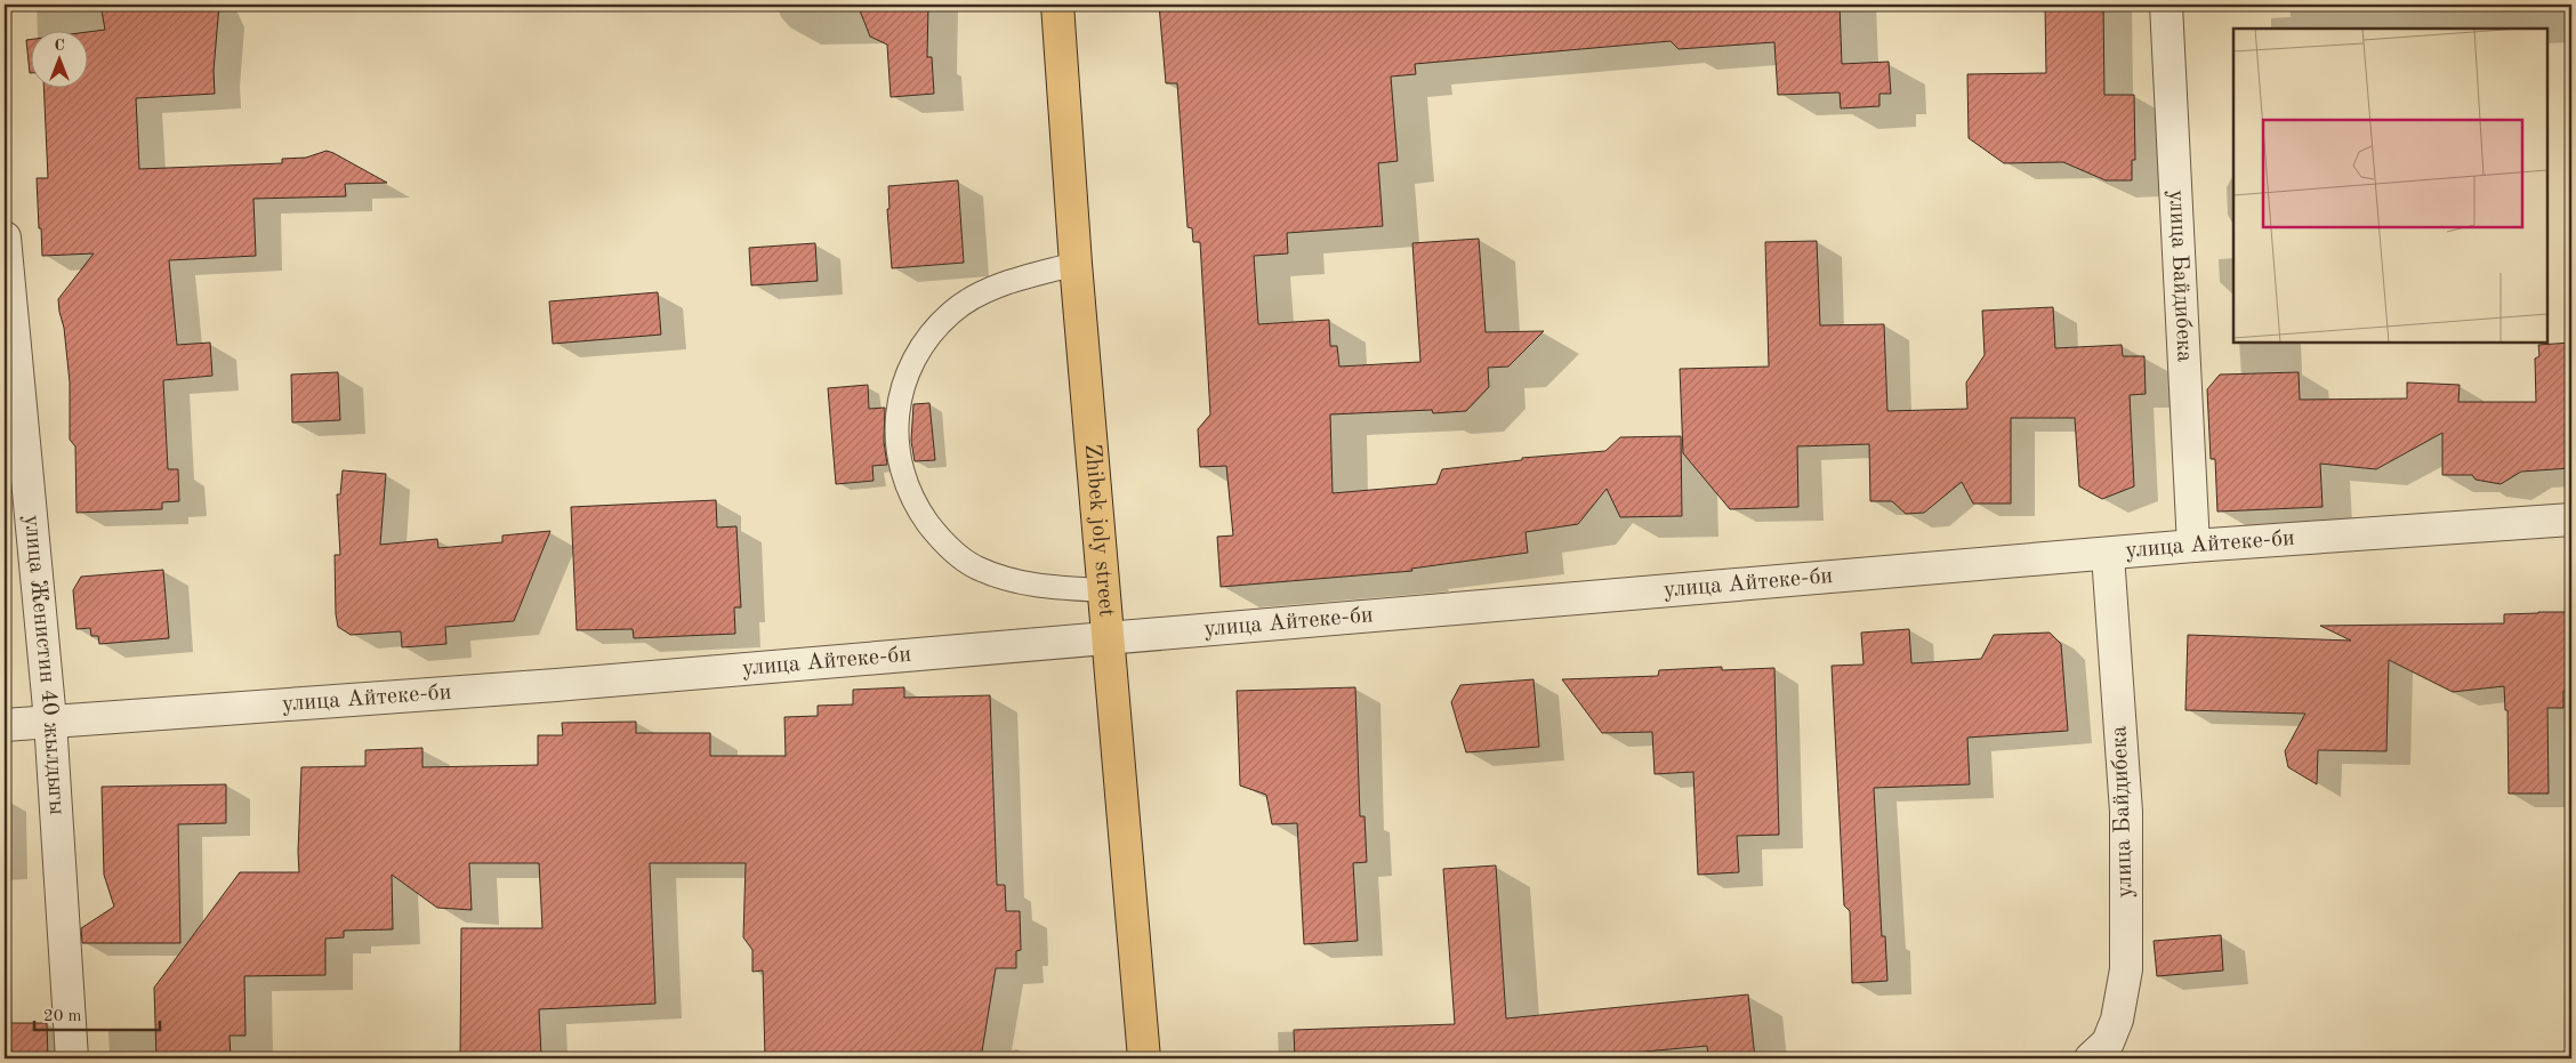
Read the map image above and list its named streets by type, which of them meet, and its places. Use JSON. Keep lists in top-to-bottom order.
{
  "streets": {
    "highway": ["Zhibek joly street"],
    "street": ["улица Байдибека", "улица Айтеке-би", "улица Женистин 40 жылдыгы"]
  },
  "crossings": [
    ["улица Байдибека", "улица Айтеке-би"],
    ["Zhibek joly street", "улица Айтеке-би"],
    ["улица Айтеке-би", "улица Женистин 40 жылдыгы"]
  ],
  "scale_bar": "20 m",
  "north": "top"
}
